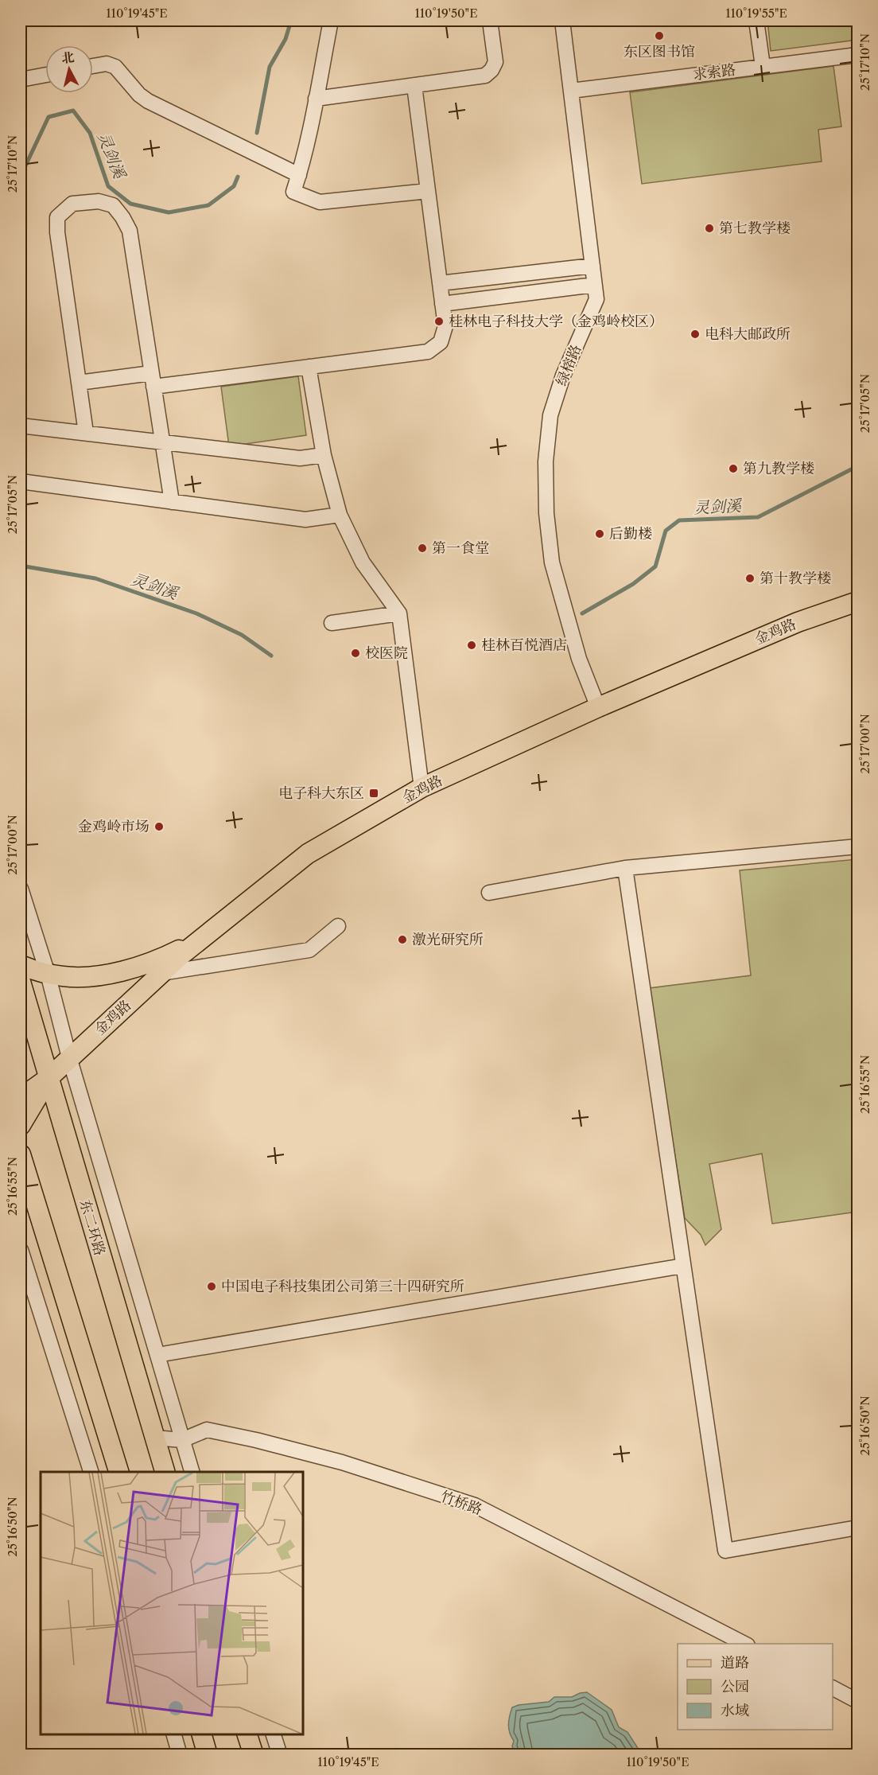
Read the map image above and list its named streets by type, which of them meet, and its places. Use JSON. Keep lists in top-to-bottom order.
{
  "streets": {
    "main road": ["金鸡路", "东二环路"],
    "street": ["求索路", "绿榕路", "竹桥路"]
  },
  "crossings": [
    ["求索路", "绿榕路"],
    ["绿榕路", "金鸡路"],
    ["金鸡路", "东二环路"],
    ["东二环路", "竹桥路"]
  ],
  "water": ["灵剑溪"],
  "places": {
    "other": [
      "东区图书馆",
      "第七教学楼",
      "桂林电子科技大学（金鸡岭校区）",
      "电科大邮政所",
      "第九教学楼",
      "后勤楼",
      "第一食堂",
      "第十教学楼",
      "桂林百悦酒店",
      "校医院",
      "金鸡岭市场",
      "激光研究所",
      "中国电子科技集团公司第三十四研究所"
    ],
    "transit": ["电子科大东区"]
  },
  "legend": ["道路", "公园", "水域"],
  "north": "top",
  "coordinates": [
    "110°19'45\"E",
    "110°19'50\"E",
    "110°19'55\"E",
    "25°17'10\"N",
    "25°17'05\"N",
    "25°17'00\"N",
    "25°16'55\"N",
    "25°16'50\"N"
  ]
}
